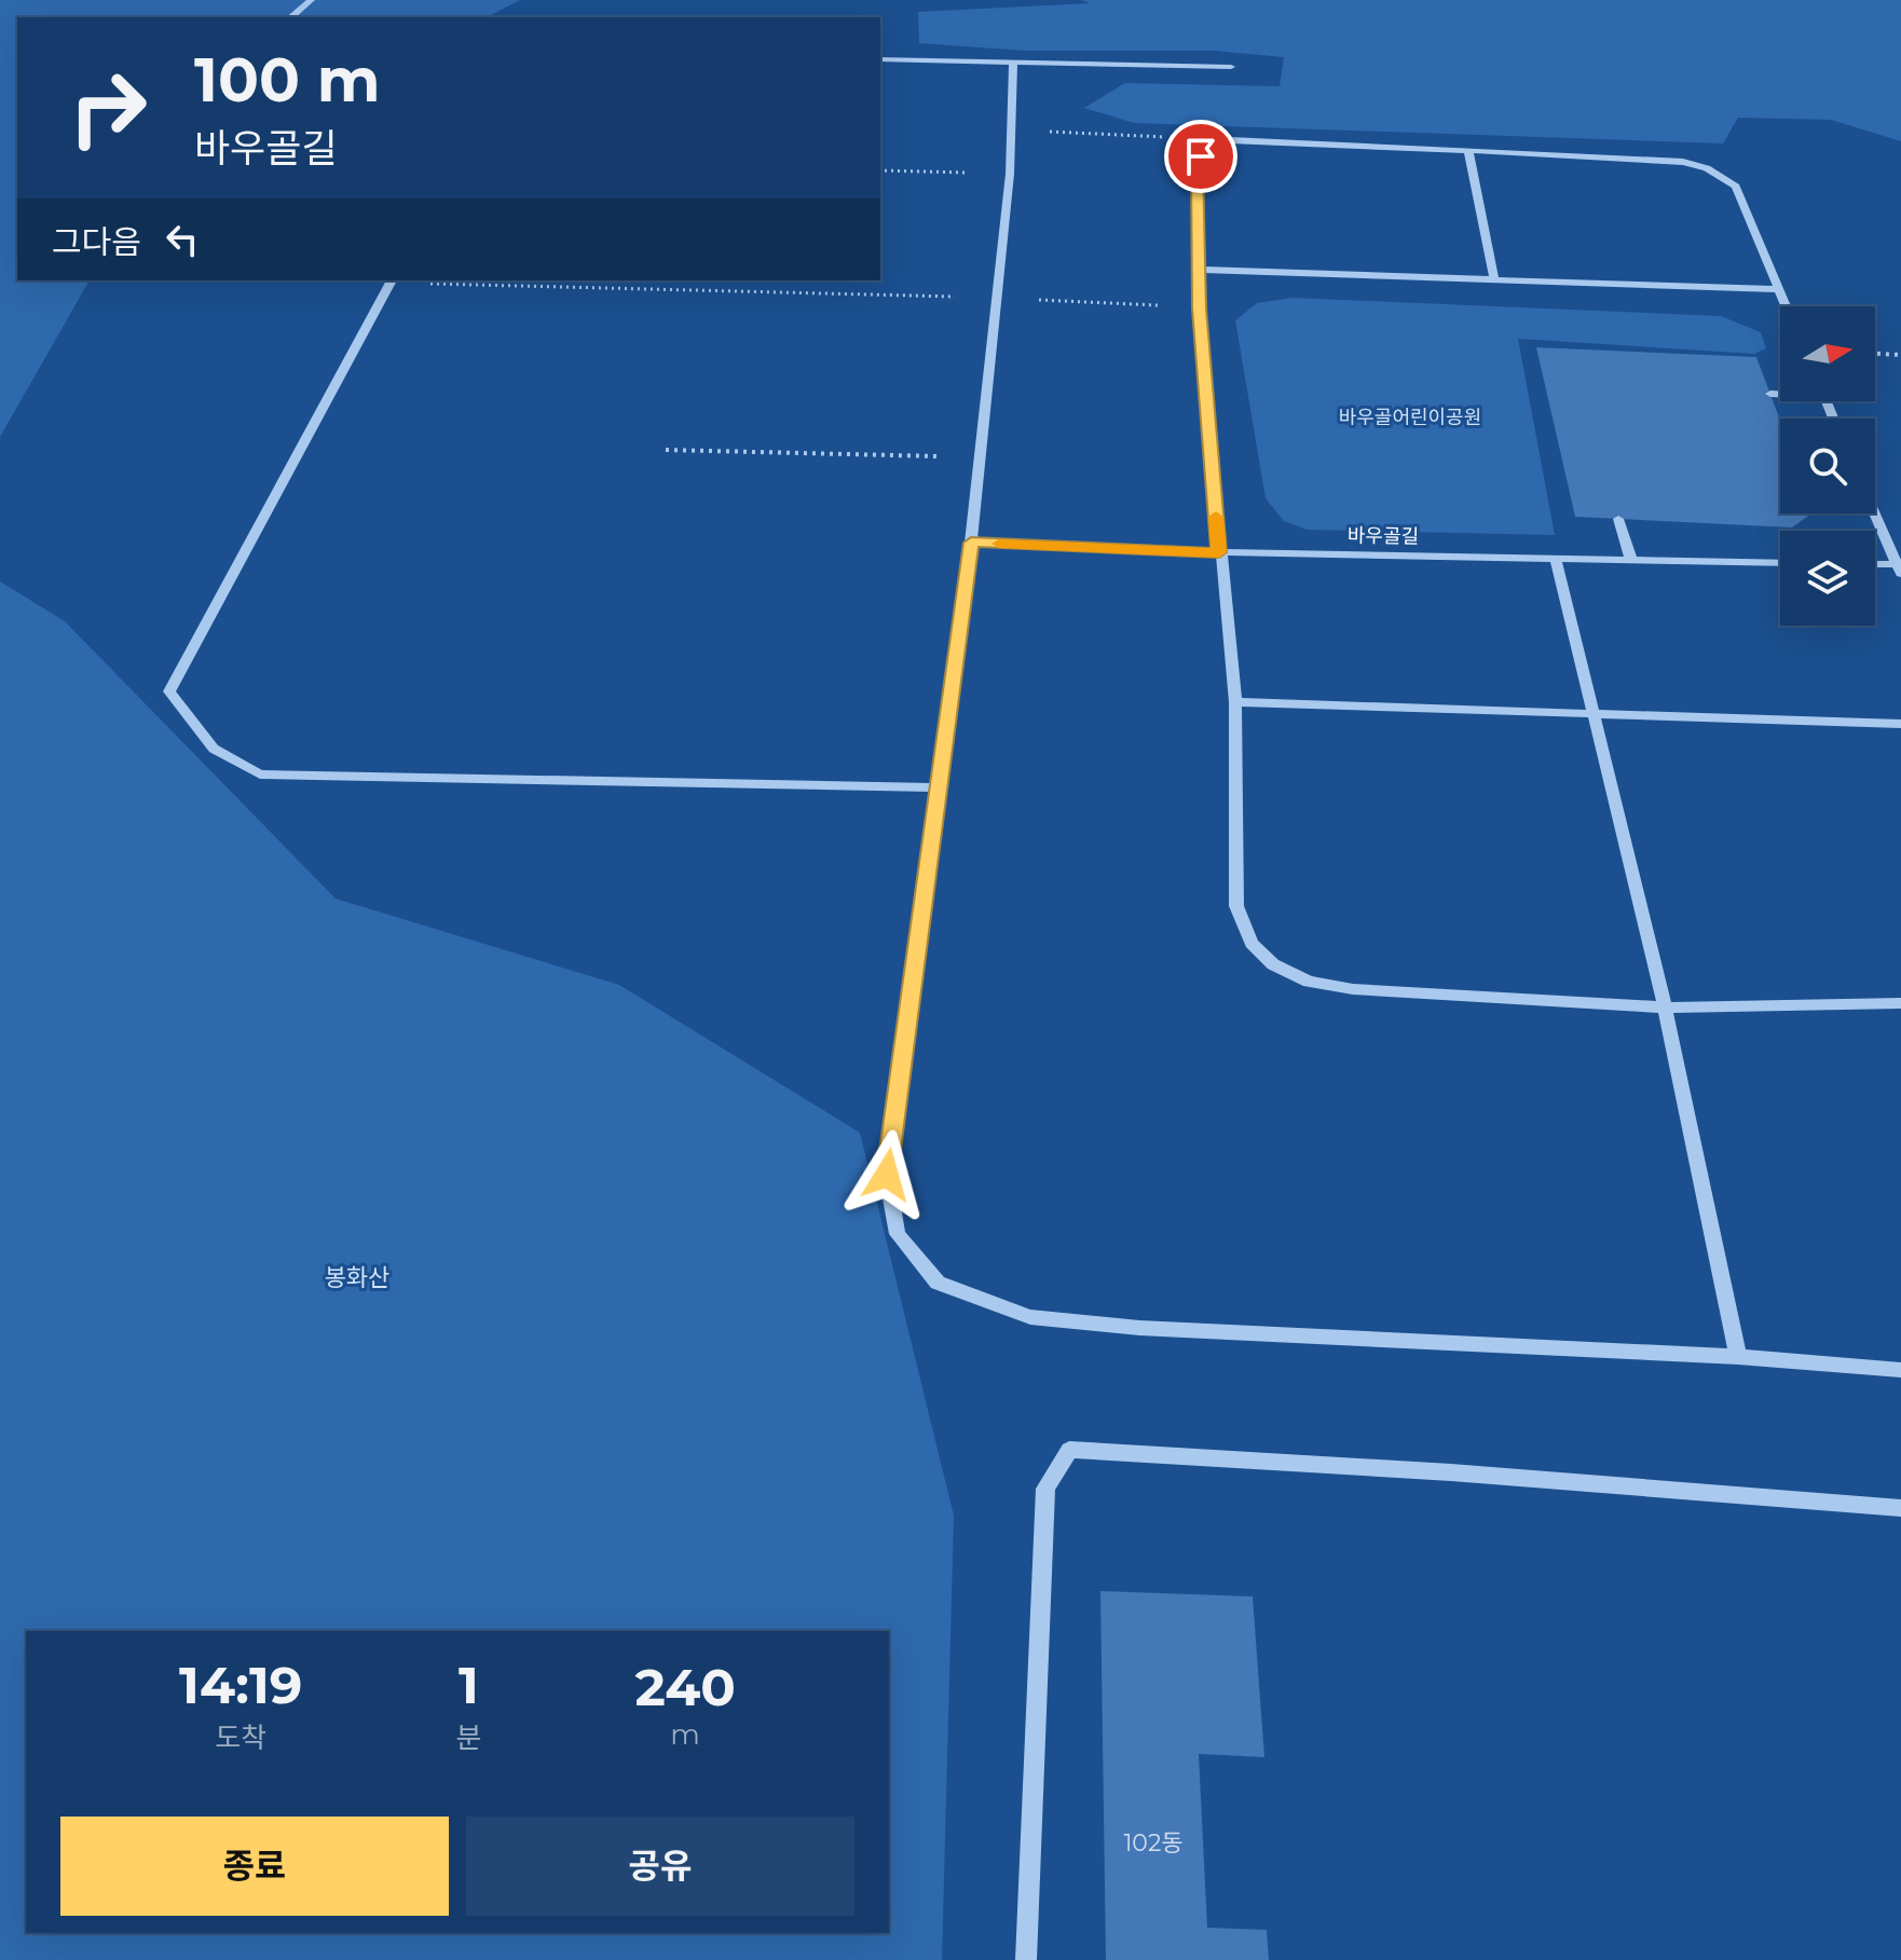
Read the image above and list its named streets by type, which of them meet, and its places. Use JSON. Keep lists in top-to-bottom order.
{
  "streets": {
    "street": ["바우골길"]
  },
  "parks": ["바우골어린이공원", "봉화산"],
  "house_numbers": ["102동"],
  "north": "right",
  "page": {
    "turn": ["100 m", "바우골길"],
    "then": "그다음",
    "eta": [
      "14:19",
      "도착",
      "1",
      "분",
      "240",
      "m"
    ],
    "buttons": ["종료", "공유"]
  }
}
